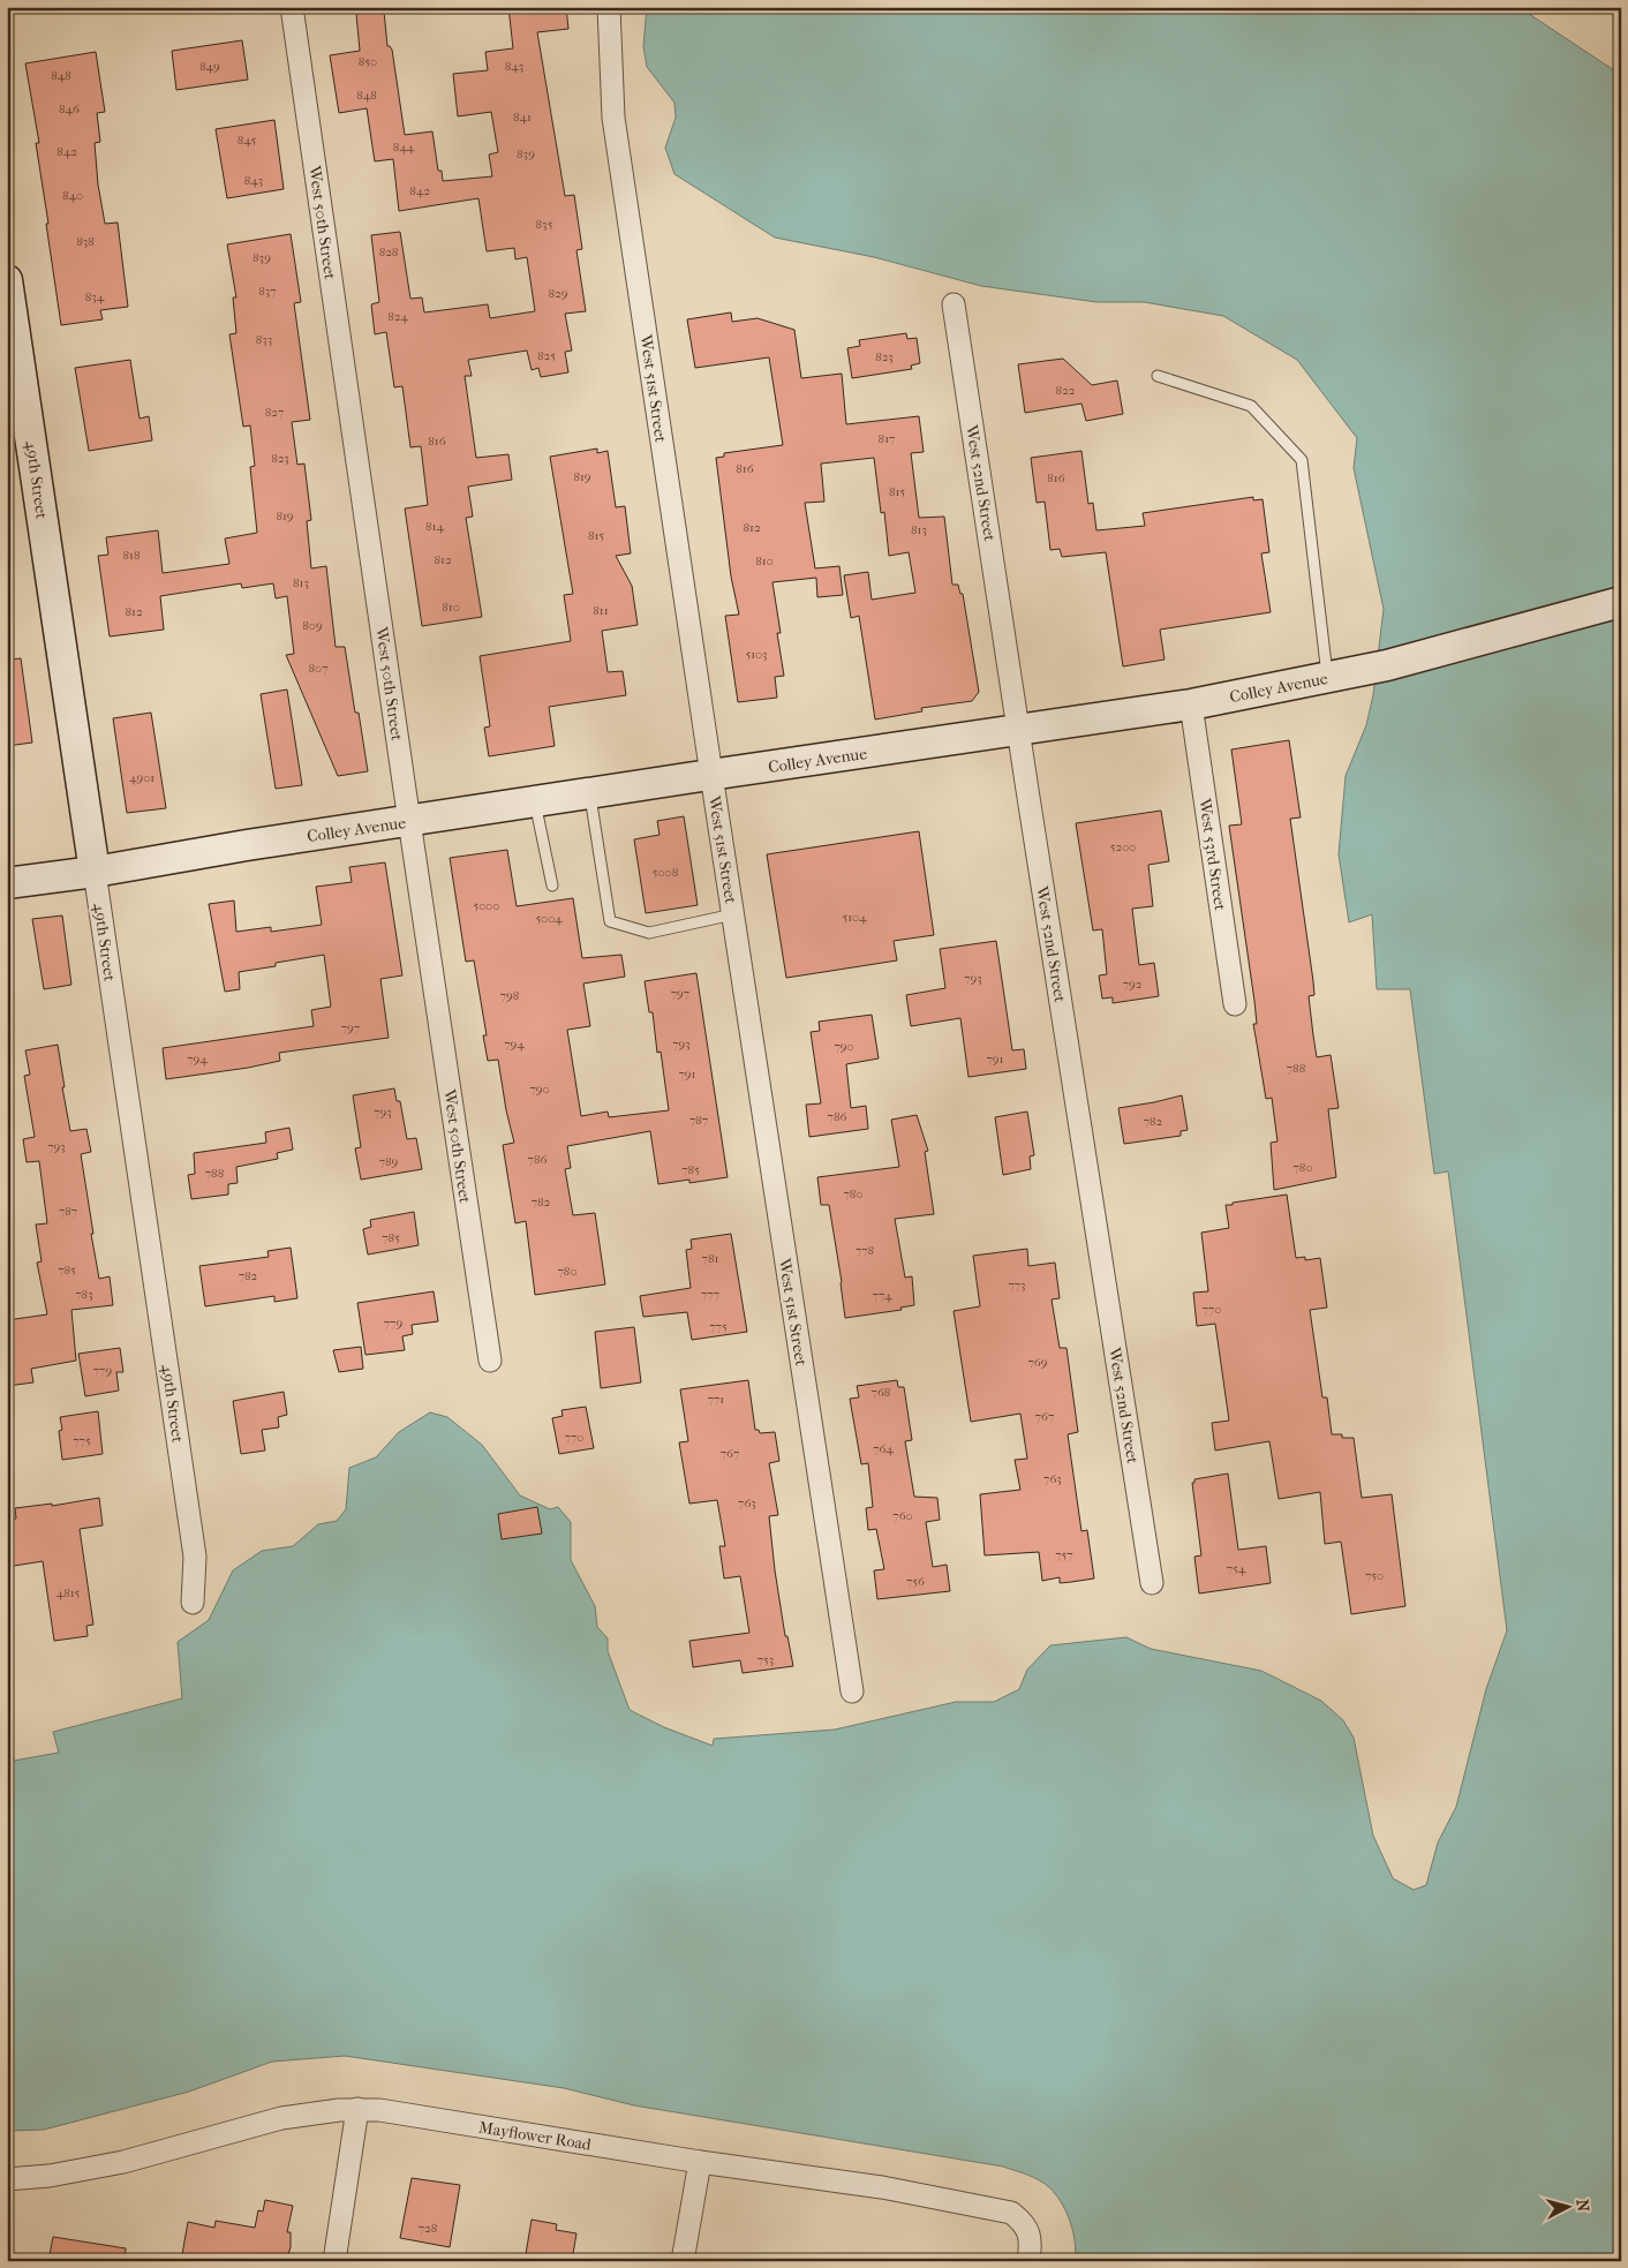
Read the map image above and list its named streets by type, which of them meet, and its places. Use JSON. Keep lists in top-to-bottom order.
{
  "streets": {
    "main road": ["49th Street", "Colley Avenue"],
    "street": [
      "West 50th Street",
      "West 51st Street",
      "West 52nd Street",
      "West 53rd Street",
      "Mayflower Road"
    ]
  },
  "crossings": [
    ["West 50th Street", "Colley Avenue"],
    ["West 51st Street", "Colley Avenue"],
    ["49th Street", "Colley Avenue"],
    ["West 52nd Street", "Colley Avenue"],
    ["Colley Avenue", "West 53rd Street"]
  ],
  "house_numbers": [
    "850",
    "849",
    "843",
    "848",
    "848",
    "846",
    "841",
    "845",
    "844",
    "842",
    "839",
    "843",
    "842",
    "840",
    "835",
    "838",
    "828",
    "839",
    "837",
    "829",
    "834",
    "824",
    "833",
    "825",
    "823",
    "822",
    "827",
    "817",
    "816",
    "823",
    "816",
    "819",
    "816",
    "815",
    "819",
    "814",
    "812",
    "813",
    "815",
    "818",
    "812",
    "810",
    "813",
    "810",
    "811",
    "812",
    "809",
    "5103",
    "807",
    "4901",
    "5200",
    "5008",
    "5000",
    "5104",
    "5004",
    "793",
    "792",
    "797",
    "798",
    "797",
    "794",
    "793",
    "790",
    "794",
    "791",
    "788",
    "791",
    "790",
    "793",
    "786",
    "787",
    "782",
    "793",
    "786",
    "789",
    "780",
    "785",
    "788",
    "780",
    "782",
    "787",
    "785",
    "778",
    "781",
    "785",
    "780",
    "782",
    "773",
    "783",
    "777",
    "774",
    "770",
    "779",
    "775",
    "769",
    "779",
    "768",
    "771",
    "767",
    "770",
    "775",
    "764",
    "767",
    "763",
    "763",
    "760",
    "757",
    "754",
    "750",
    "756",
    "4815",
    "753",
    "728"
  ],
  "north": "right"
}
